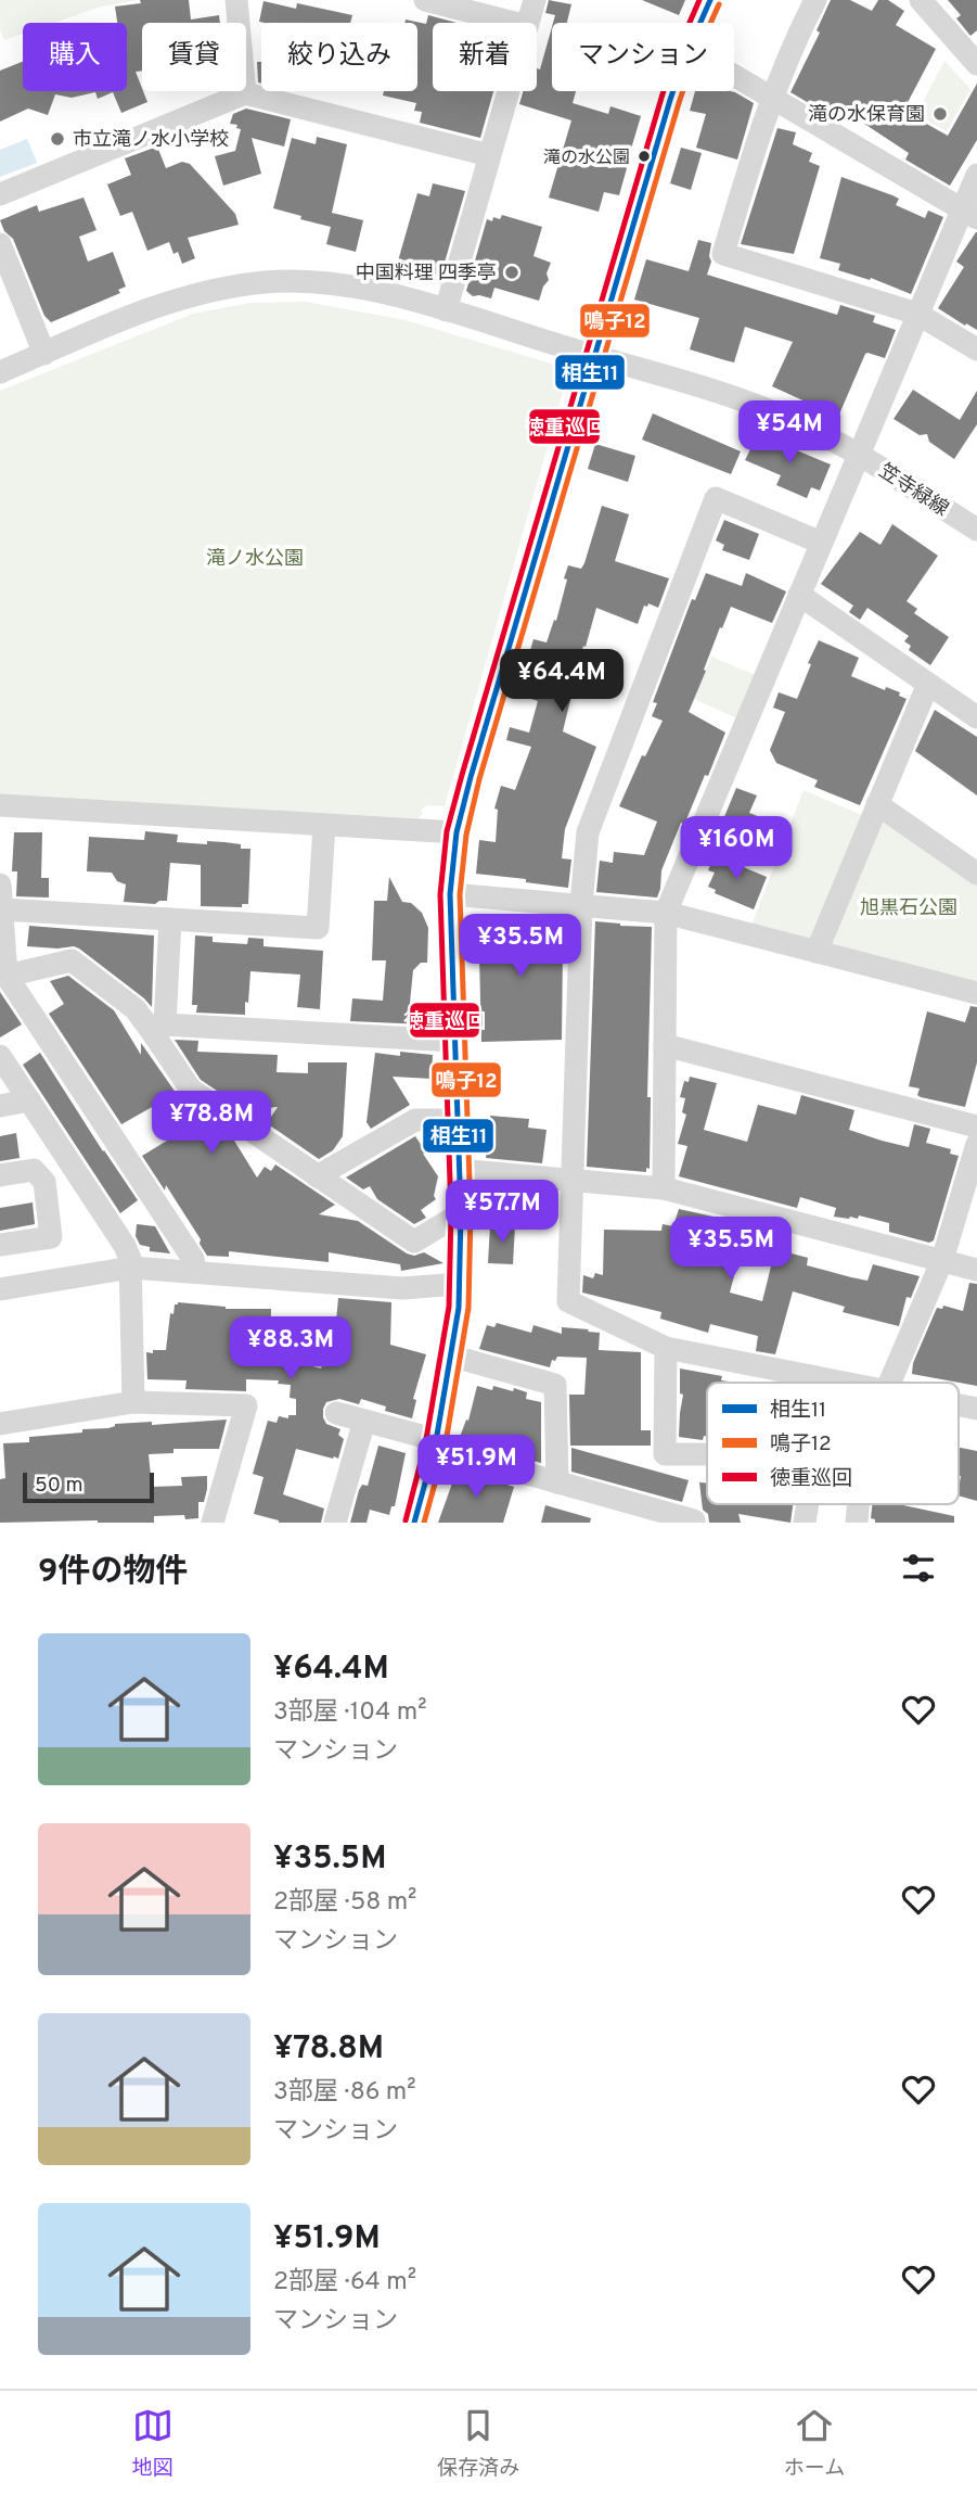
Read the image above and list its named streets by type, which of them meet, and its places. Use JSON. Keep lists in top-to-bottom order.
{
  "streets": {
    "street": ["笠寺緑線"]
  },
  "parks": ["滝ノ水公園", "旭黒石公園"],
  "places": [
    "滝の水保育園",
    "市立滝ノ水小学校",
    "滝の水公園",
    "中国料理 四季亭"
  ],
  "lines": ["transit line 相生11", "transit line 徳重巡回", "transit line 鳴子12"],
  "legend": ["相生11", "鳴子12", "徳重巡回"],
  "scale_bar": "50 m",
  "page": {
    "chip": [
      "購入",
      "賃貸",
      "絞り込み",
      "新着",
      "マンション"
    ],
    "price": [
      "¥54M",
      "¥64.4M",
      "¥160M",
      "¥35.5M",
      "¥78.8M",
      "¥57.7M",
      "¥35.5M",
      "¥88.3M",
      "¥51.9M"
    ],
    "scale": "50 m",
    "heading": "9件の物件",
    "list": [
      {
        "name": "¥64.4M",
        "note": "3部屋 · 104 m² · マンション"
      },
      {
        "name": "¥35.5M",
        "note": "2部屋 · 58 m² · マンション"
      },
      {
        "name": "¥78.8M",
        "note": "3部屋 · 86 m² · マンション"
      },
      {
        "name": "¥51.9M",
        "note": "2部屋 · 64 m² · マンション"
      }
    ],
    "tabs": ["地図", "保存済み", "ホーム"]
  }
}
